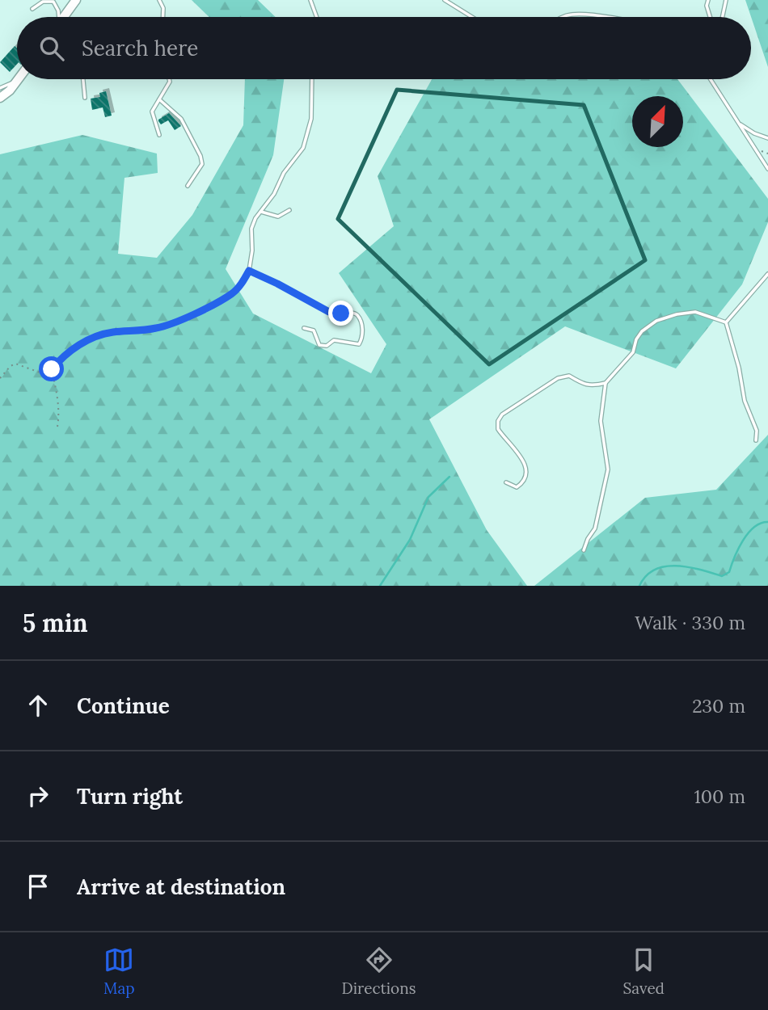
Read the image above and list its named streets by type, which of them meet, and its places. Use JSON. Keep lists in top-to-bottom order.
{
  "north": "top right",
  "page": {
    "search": "Search here",
    "heading": ["5 min", "Walk · 330 m"],
    "list": [
      ["Continue", "230 m"],
      ["Turn right", "100 m"],
      "Arrive at destination"
    ],
    "nav": ["Map", "Directions", "Saved"]
  }
}
